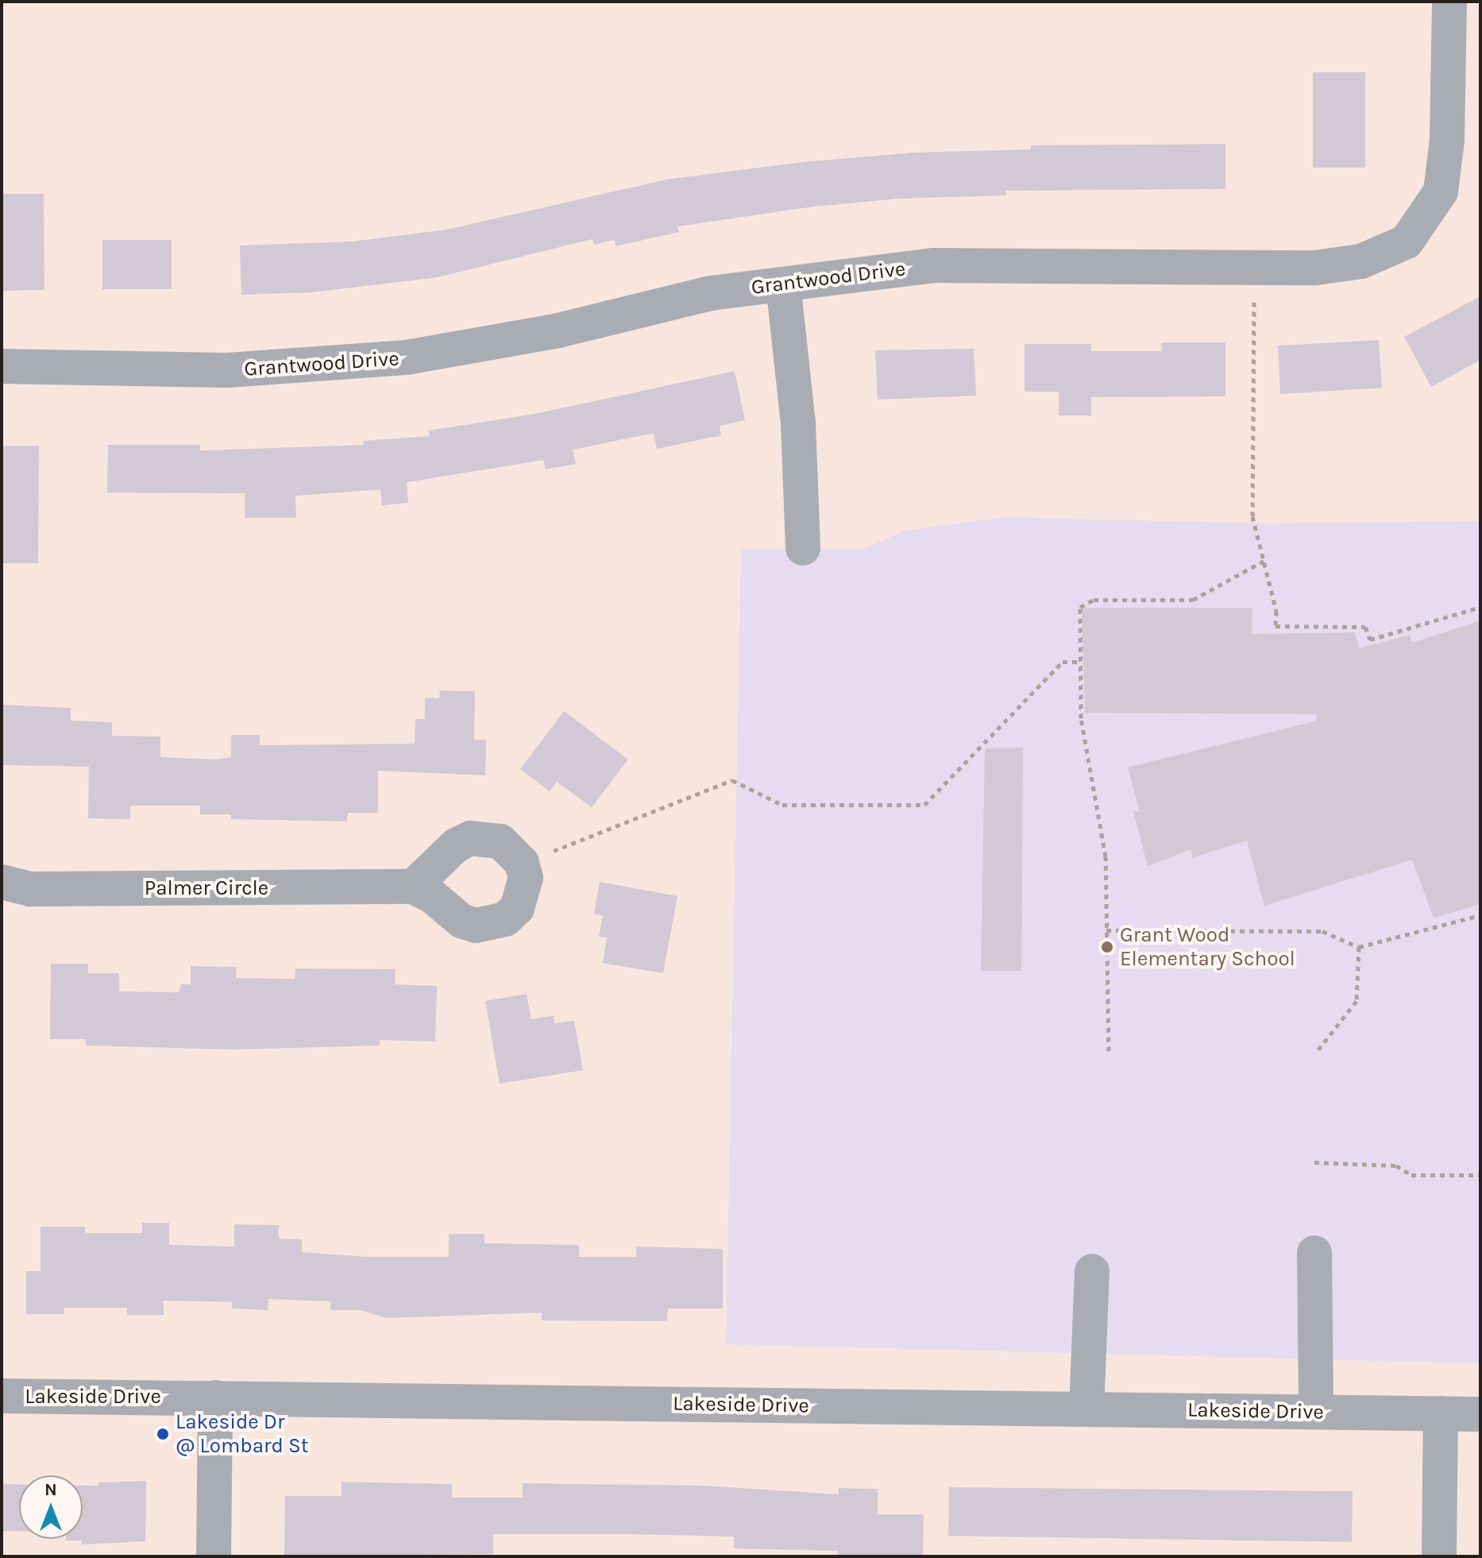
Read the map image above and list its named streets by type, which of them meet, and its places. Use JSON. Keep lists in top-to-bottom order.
{
  "streets": {
    "street": ["Grantwood Drive", "Palmer Circle", "Lakeside Drive"]
  },
  "places": ["Grant Wood Elementary School", "Lakeside Dr @ Lombard St"],
  "north": "top"
}
